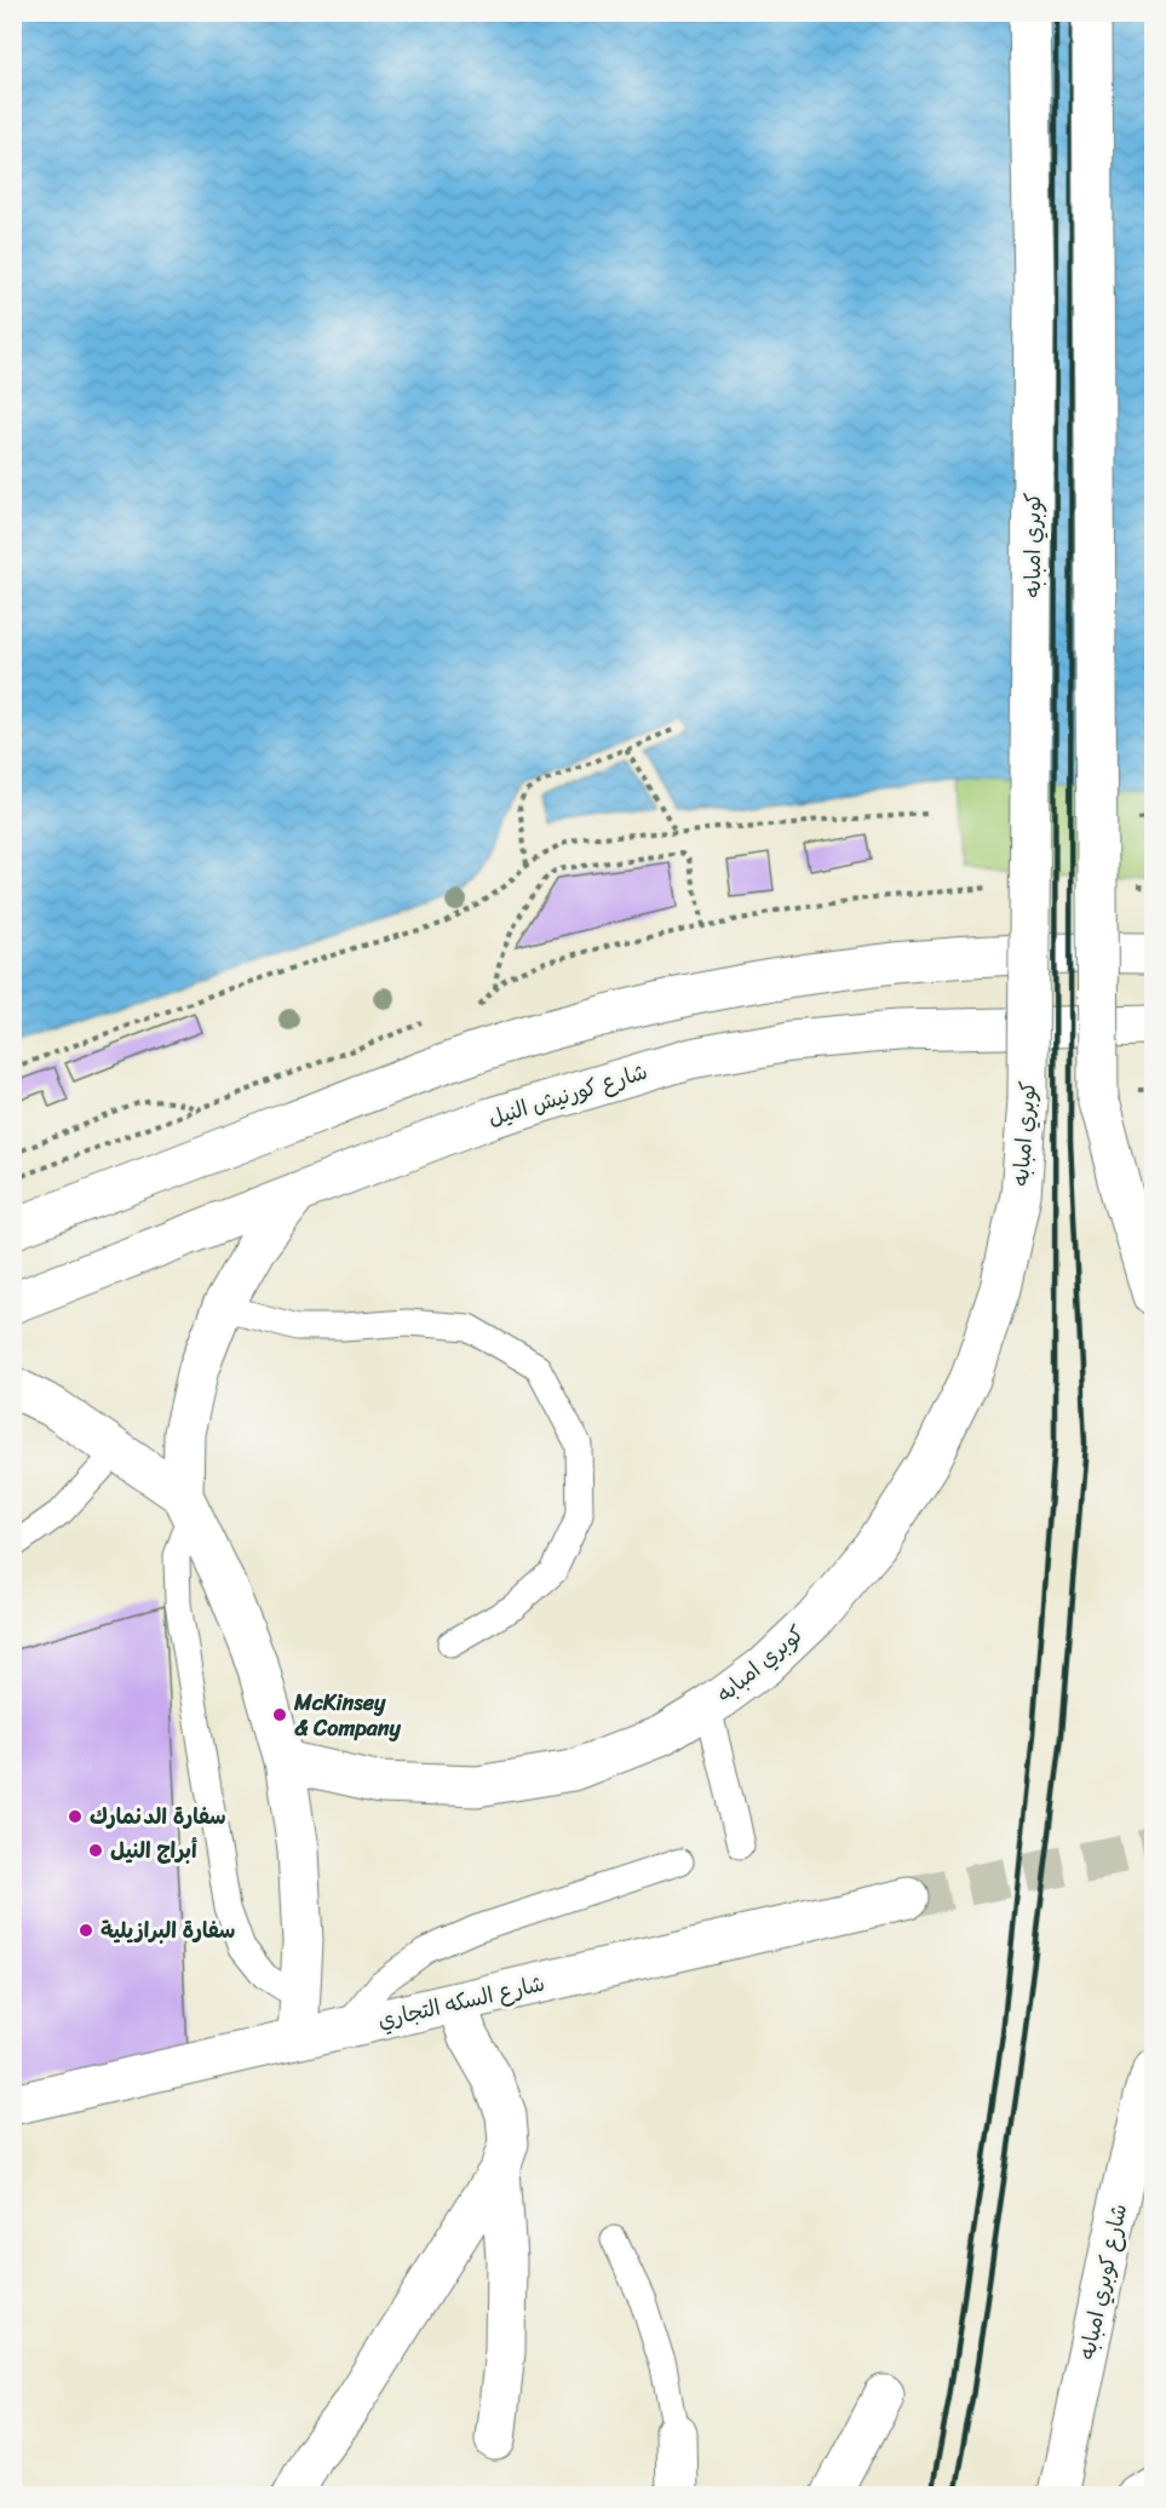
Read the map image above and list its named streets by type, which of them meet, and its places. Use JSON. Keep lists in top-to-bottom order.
{
  "streets": {
    "main road": [
      "كوبري امبابه",
      "شارع كورنيش النيل",
      "شارع السكه التجاري",
      "شارع كوبري امبابه"
    ]
  },
  "places": [
    "McKinsey & Company",
    "سفارة الدنمارك",
    "أبراج النيل",
    "سفارة البرازيلية"
  ]
}
